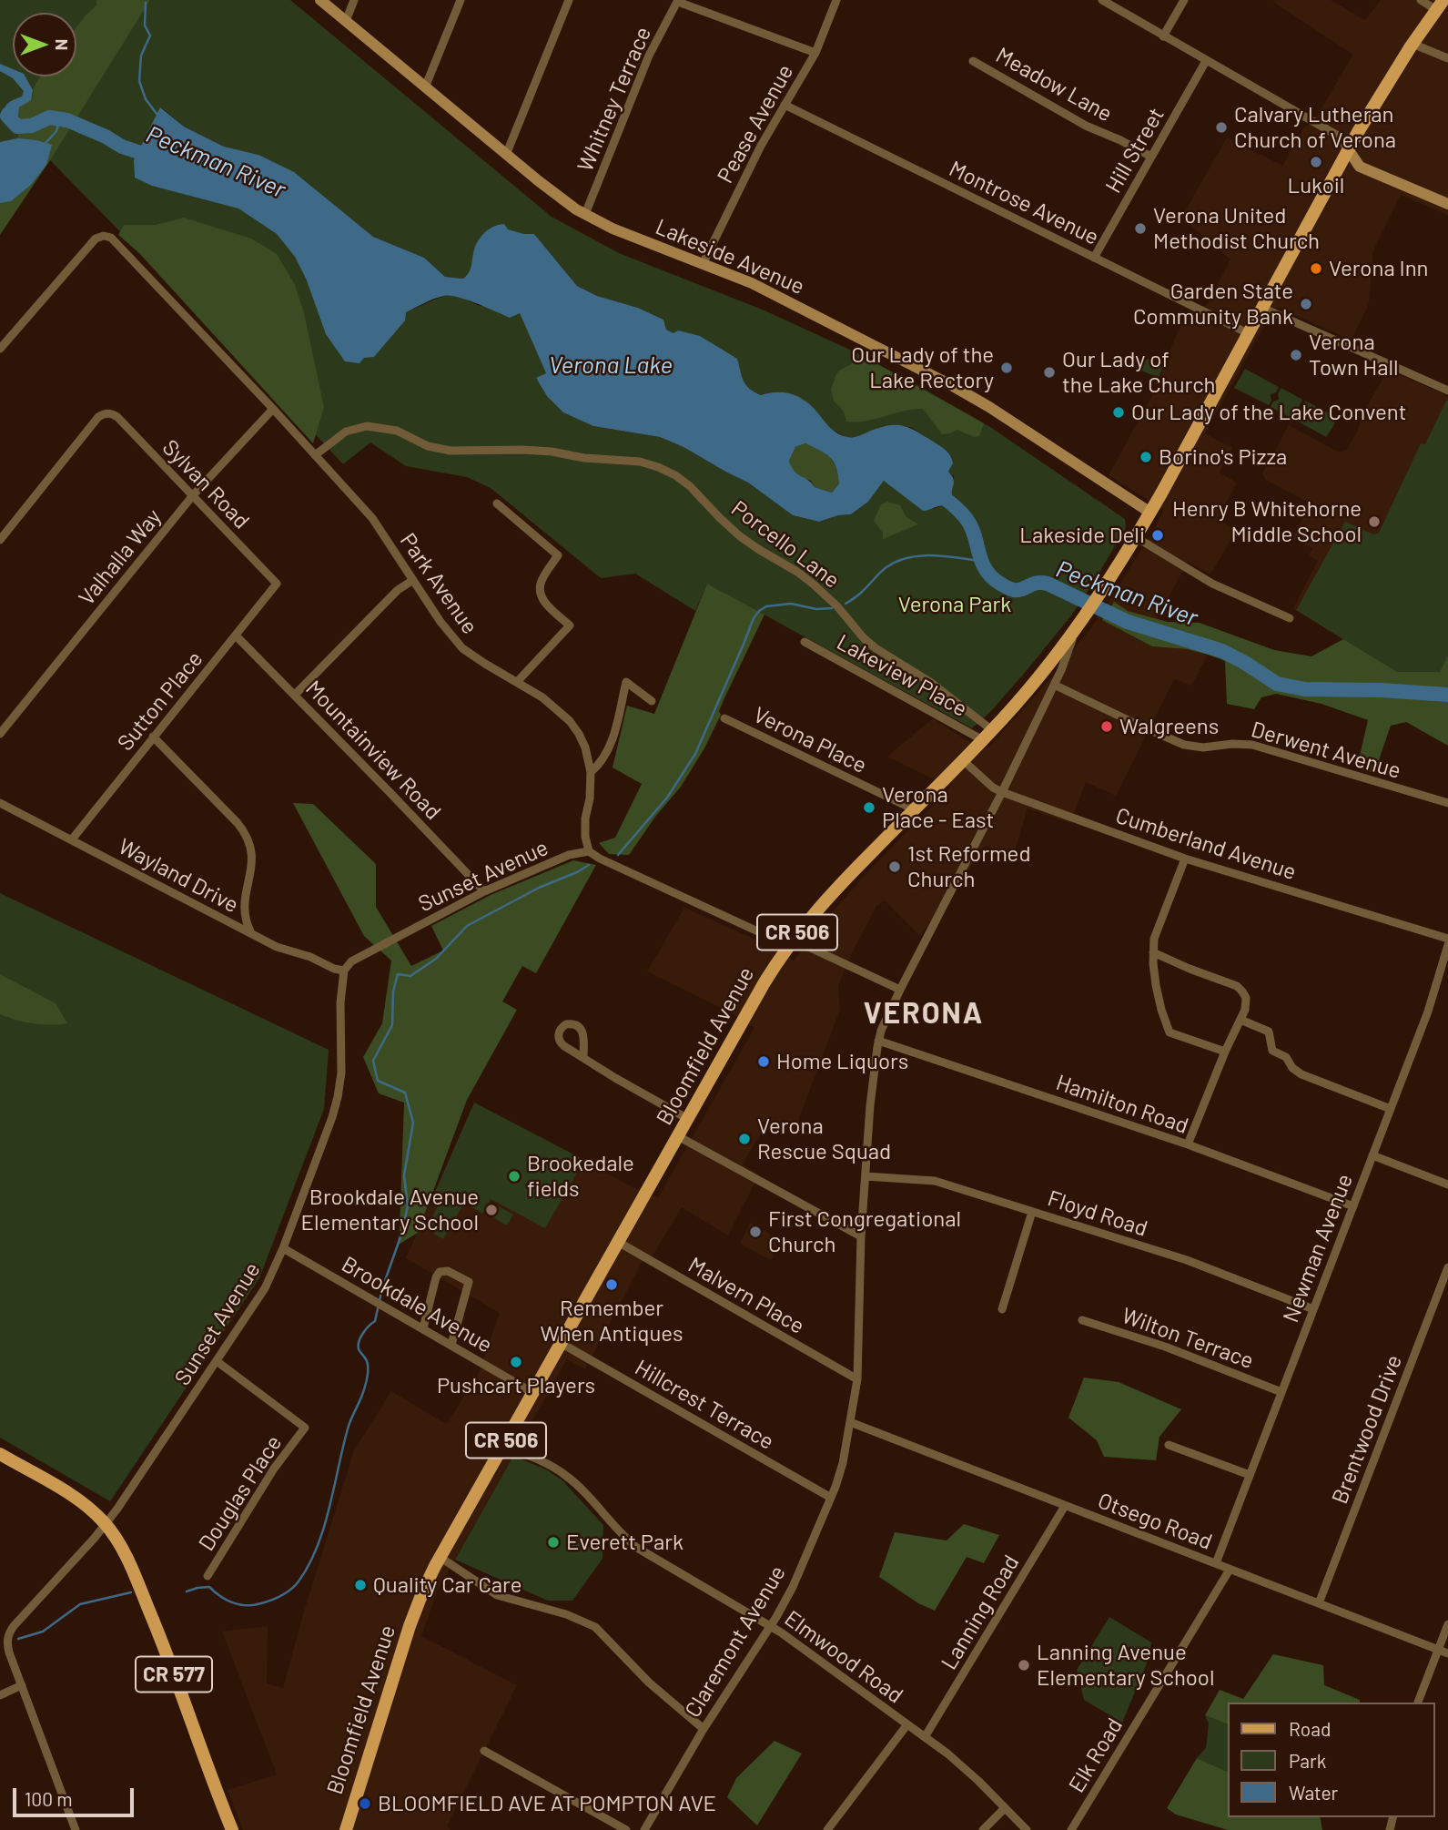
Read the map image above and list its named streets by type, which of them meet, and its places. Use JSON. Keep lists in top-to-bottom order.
{
  "streets": {
    "main road": [
      "Lakeside Avenue",
      "CR 506",
      "Bloomfield Avenue",
      "CR 577"
    ],
    "street": [
      "Meadow Lane",
      "Whitney Terrace",
      "Pease Avenue",
      "Hill Street",
      "Montrose Avenue",
      "Sylvan Road",
      "Porcello Lane",
      "Valhalla Way",
      "Park Avenue",
      "Lakeview Place",
      "Sutton Place",
      "Verona Place",
      "Mountainview Road",
      "Derwent Avenue",
      "Cumberland Avenue",
      "Wayland Drive",
      "Sunset Avenue",
      "Hamilton Road",
      "Floyd Road",
      "Newman Avenue",
      "Malvern Place",
      "Brookdale Avenue",
      "Wilton Terrace",
      "Hillcrest Terrace",
      "Brentwood Drive",
      "Douglas Place",
      "Otsego Road",
      "Lanning Road",
      "Claremont Avenue",
      "Elmwood Road",
      "Elk Road"
    ]
  },
  "crossings": [
    ["Meadow Lane", "Hill Street"],
    ["Whitney Terrace", "Lakeside Avenue"],
    ["Pease Avenue", "Montrose Avenue"],
    ["Pease Avenue", "Lakeside Avenue"],
    ["Hill Street", "Montrose Avenue"],
    ["Montrose Avenue", "Bloomfield Avenue"],
    ["Lakeside Avenue", "Bloomfield Avenue"],
    ["Sylvan Road", "Valhalla Way"],
    ["Sylvan Road", "Sutton Place"],
    ["Porcello Lane", "Park Avenue"],
    ["Porcello Lane", "Lakeview Place"],
    ["Porcello Lane", "Bloomfield Avenue"],
    ["Valhalla Way", "Park Avenue"],
    ["Park Avenue", "Sunset Avenue"],
    ["Lakeview Place", "Bloomfield Avenue"],
    ["Sutton Place", "Mountainview Road"],
    ["Sutton Place", "Wayland Drive"],
    ["Verona Place", "Bloomfield Avenue"],
    ["Mountainview Road", "Sunset Avenue"],
    ["Derwent Avenue", "Claremont Avenue"],
    ["Cumberland Avenue", "Bloomfield Avenue"],
    ["Cumberland Avenue", "Claremont Avenue"],
    ["Wayland Drive", "Sunset Avenue"],
    ["Sunset Avenue", "Brookdale Avenue"],
    ["Sunset Avenue", "Douglas Place"],
    ["Sunset Avenue", "CR 577"],
    ["Bloomfield Avenue", "Malvern Place"],
    ["Bloomfield Avenue", "Brookdale Avenue"],
    ["Bloomfield Avenue", "Hillcrest Terrace"],
    ["Bloomfield Avenue", "Claremont Avenue"],
    ["Bloomfield Avenue", "Elmwood Road"],
    ["Hamilton Road", "Newman Avenue"],
    ["Hamilton Road", "Claremont Avenue"],
    ["Floyd Road", "Newman Avenue"],
    ["Floyd Road", "Claremont Avenue"],
    ["Newman Avenue", "Wilton Terrace"],
    ["Newman Avenue", "Otsego Road"],
    ["Malvern Place", "Claremont Avenue"],
    ["Hillcrest Terrace", "Claremont Avenue"],
    ["Brentwood Drive", "Otsego Road"],
    ["Otsego Road", "Lanning Road"],
    ["Otsego Road", "Claremont Avenue"],
    ["Otsego Road", "Elk Road"],
    ["Lanning Road", "Elmwood Road"],
    ["Claremont Avenue", "Elmwood Road"]
  ],
  "districts": ["VERONA"],
  "water": ["Peckman River", "Verona Lake"],
  "parks": ["Verona Park"],
  "places": [
    "Calvary Lutheran Church of Verona",
    "Lukoil",
    "Verona United Methodist Church",
    "Verona Inn",
    "Garden State Community Bank",
    "Verona Town Hall",
    "Our Lady of the Lake Rectory",
    "Our Lady of the Lake Church",
    "Our Lady of the Lake Convent",
    "Borino's Pizza",
    "Henry B Whitehorne Middle School",
    "Lakeside Deli",
    "Walgreens",
    "Verona Place - East",
    "1st Reformed Church",
    "Home Liquors",
    "Verona Rescue Squad",
    "Brookedale fields",
    "Brookdale Avenue Elementary School",
    "First Congregational Church",
    "Remember When Antiques",
    "Pushcart Players",
    "Everett Park",
    "Quality Car Care",
    "Lanning Avenue Elementary School",
    "BLOOMFIELD AVE AT POMPTON AVE"
  ],
  "legend": ["Road", "Park", "Water"],
  "scale_bar": "100 m",
  "north": "right"
}
